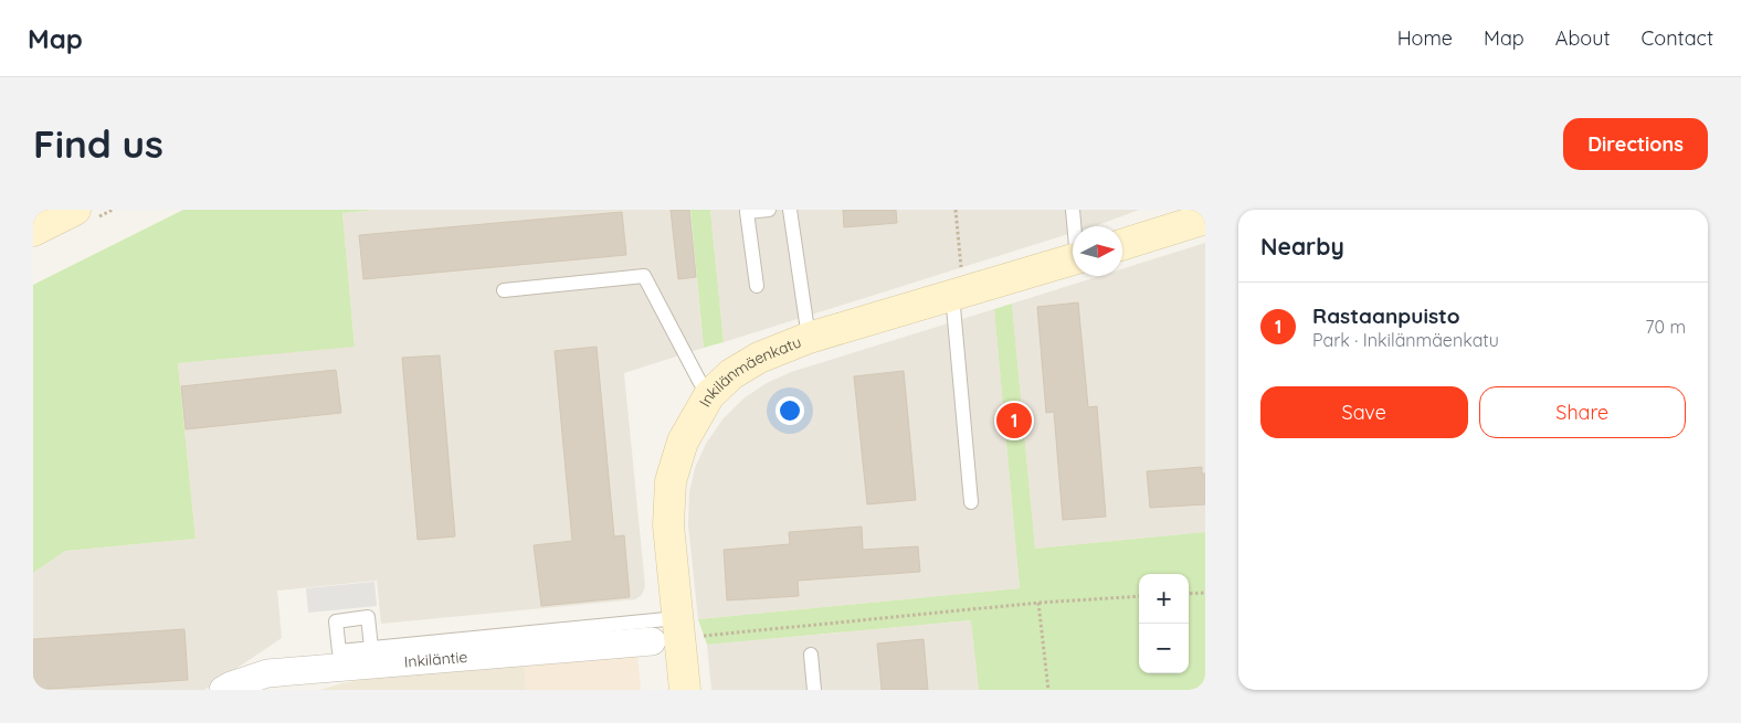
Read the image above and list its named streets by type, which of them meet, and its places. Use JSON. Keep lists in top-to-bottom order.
{
  "streets": {
    "street": ["Inkilänmäenkatu", "Inkiläntie"]
  },
  "crossings": [
    ["Inkilänmäenkatu", "Inkiläntie"]
  ],
  "north": "right",
  "page": {
    "header": "Map",
    "nav": [
      "Home",
      "Map",
      "About",
      "Contact"
    ],
    "buttons": [
      "Directions",
      ["Save", "Share"]
    ],
    "title": "Find us",
    "heading": "Nearby",
    "list": [
      {
        "mark": "1",
        "name": "Rastaanpuisto",
        "note": "Park · Inkilänmäenkatu",
        "value": "70 m"
      }
    ],
    "pins": "1",
    "map_buttons": ["+", "−"]
  }
}
